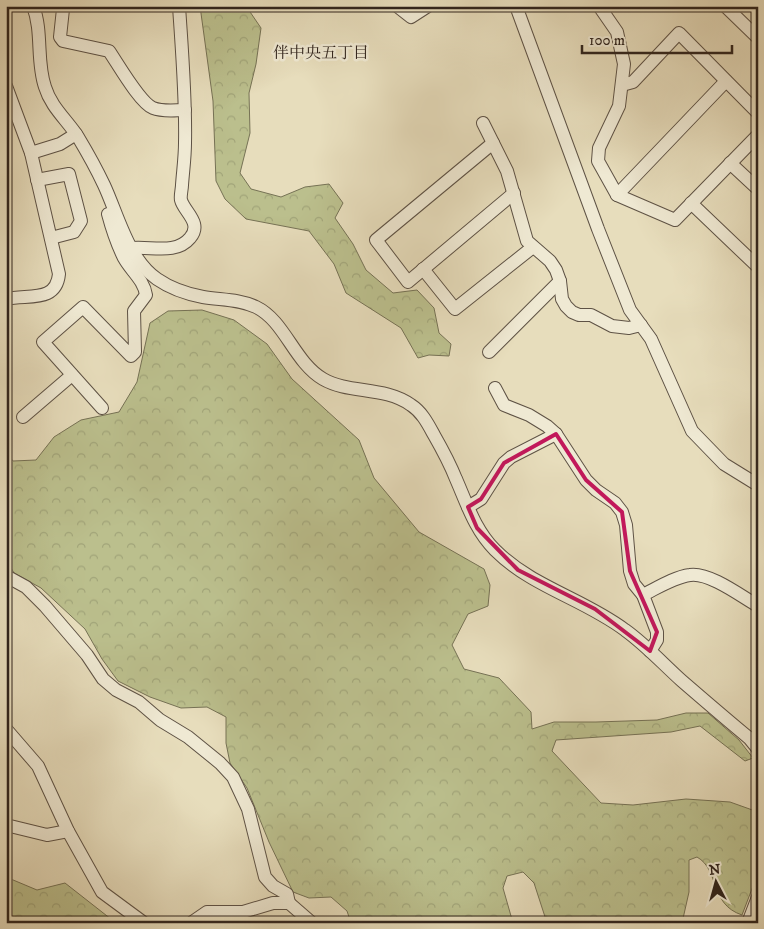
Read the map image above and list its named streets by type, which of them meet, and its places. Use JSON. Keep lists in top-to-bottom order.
{
  "districts": ["伴中央五丁目"],
  "scale_bar": "100 m",
  "north": "top"
}
